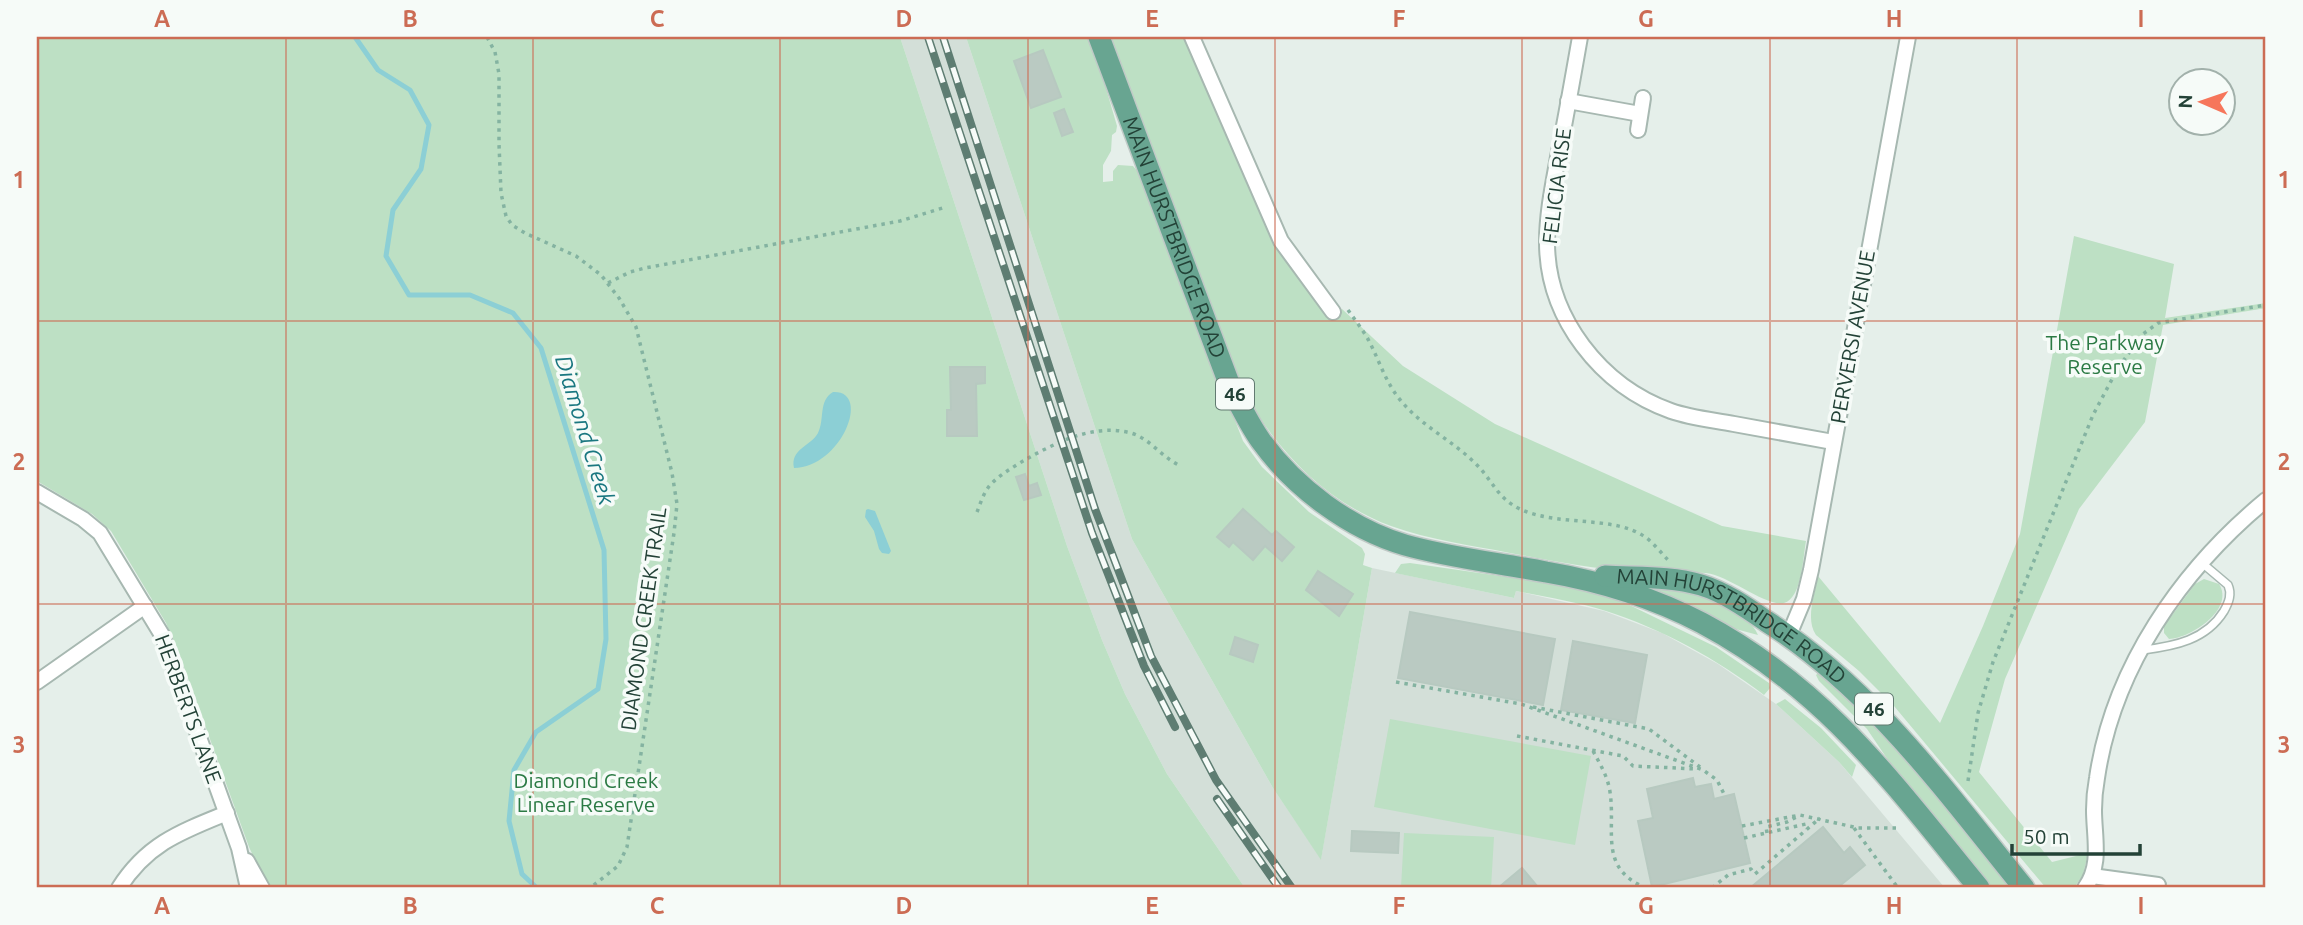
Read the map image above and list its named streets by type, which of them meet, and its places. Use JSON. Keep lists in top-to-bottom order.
{
  "streets": {
    "main road": ["MAIN HURSTBRIDGE ROAD", "46"],
    "street": ["FELICIA RISE", "PERVERSI AVENUE", "HERBERTS LANE"],
    "path": ["DIAMOND CREEK TRAIL"]
  },
  "crossings": [
    ["FELICIA RISE", "PERVERSI AVENUE"],
    ["MAIN HURSTBRIDGE ROAD", "PERVERSI AVENUE"]
  ],
  "water": ["Diamond Creek"],
  "parks": ["The Parkway Reserve", "Diamond Creek Linear Reserve"],
  "scale_bar": "50 m",
  "north": "left",
  "grid": {
    "columns": [
      "A",
      "B",
      "C",
      "D",
      "E",
      "F",
      "G",
      "H",
      "I"
    ],
    "rows": ["1", "2", "3"]
  }
}
